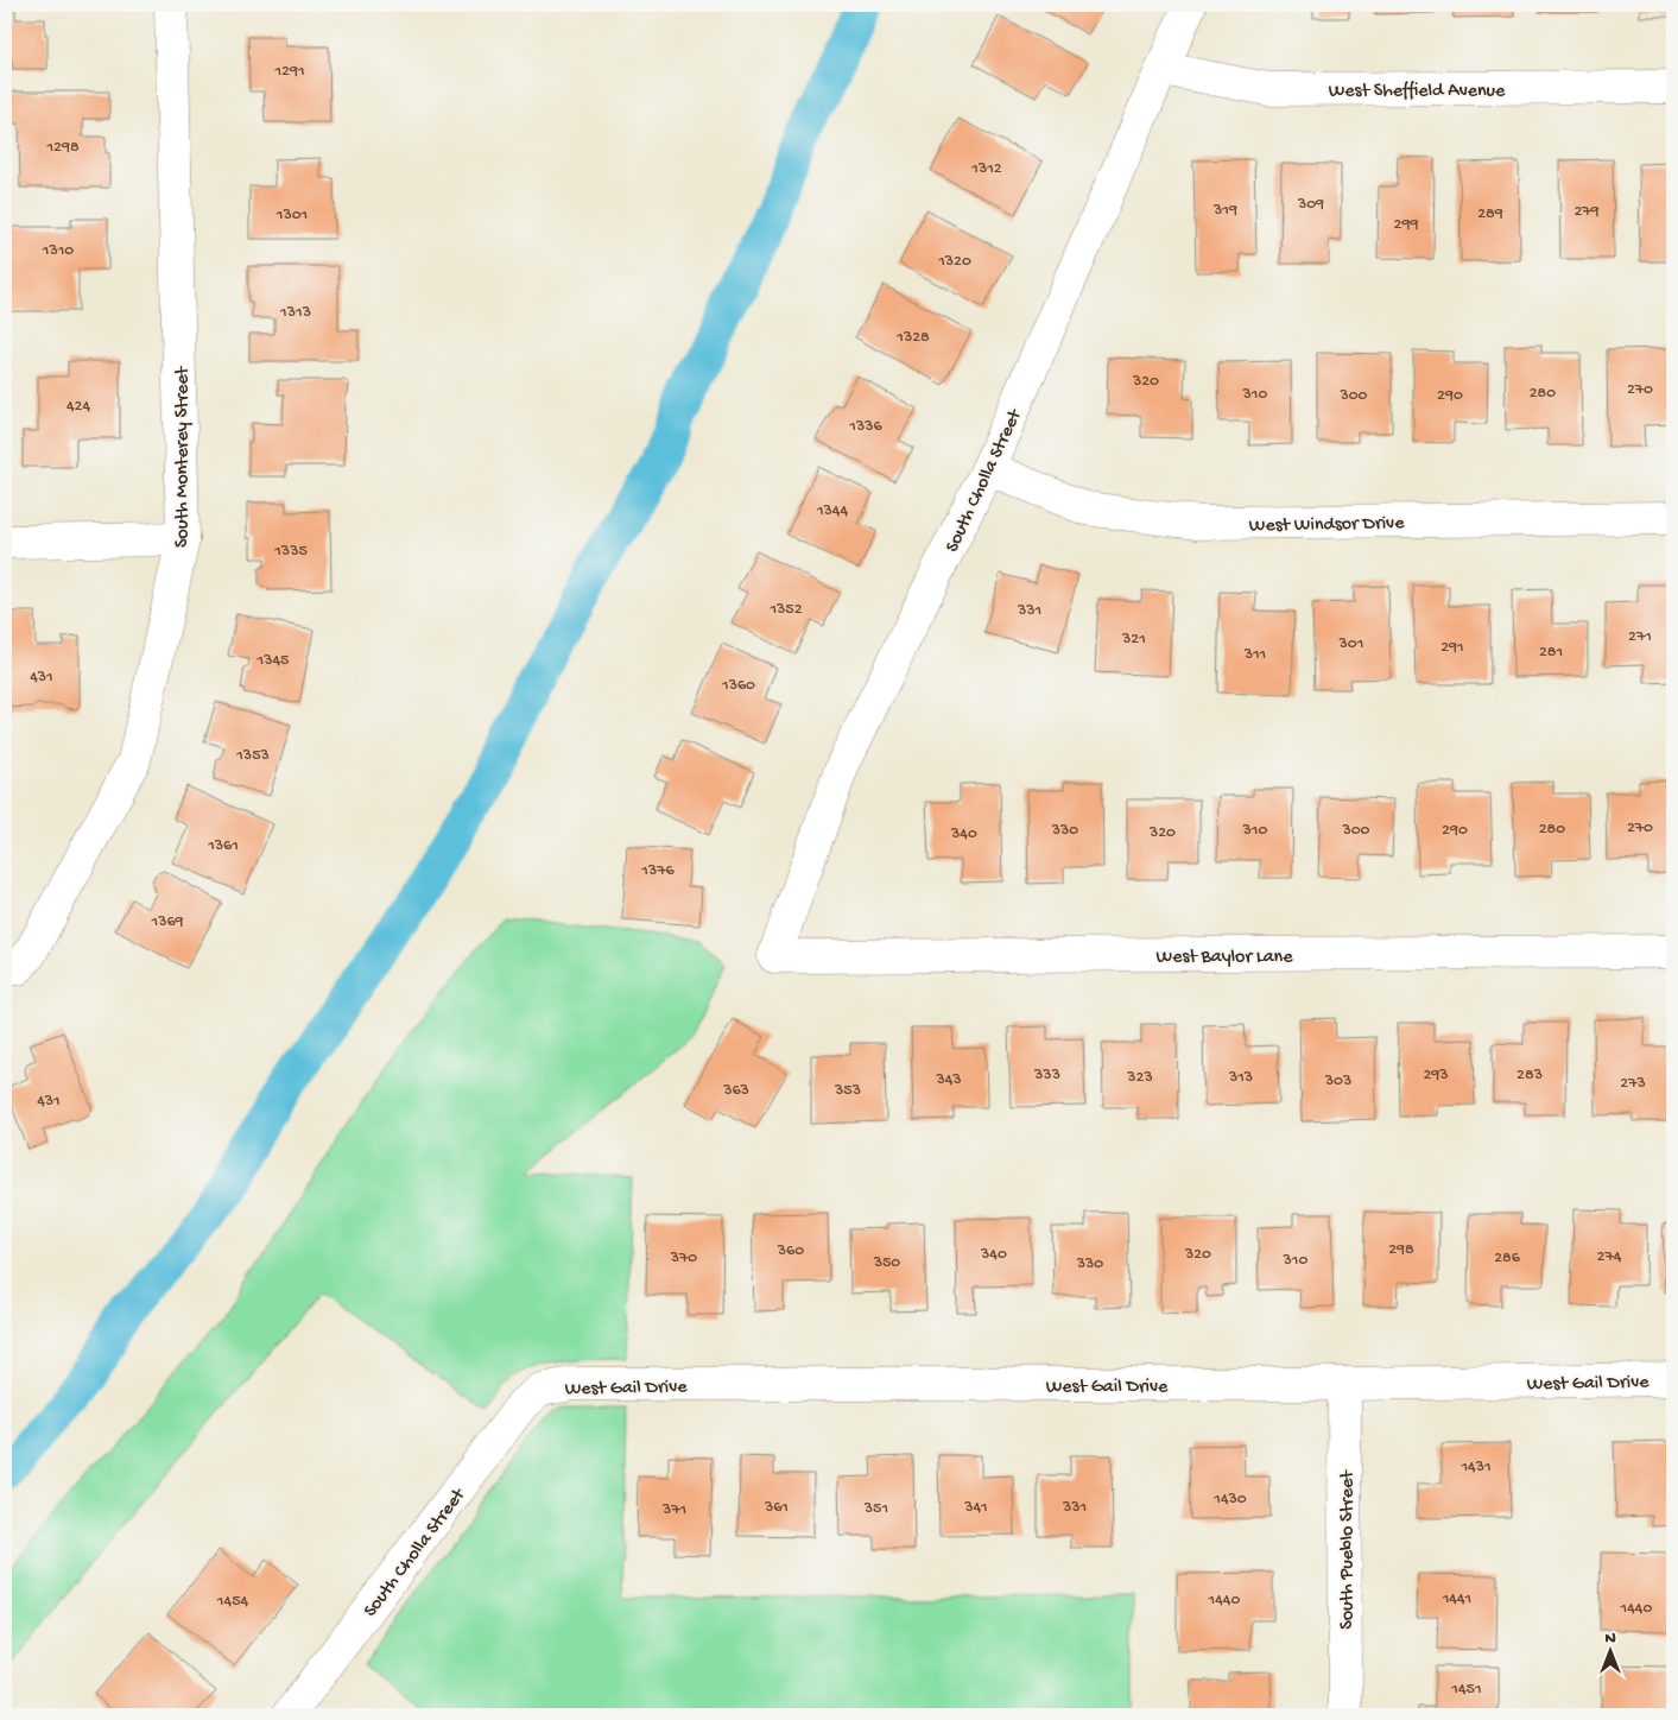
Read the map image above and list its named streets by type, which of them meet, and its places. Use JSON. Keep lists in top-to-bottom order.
{
  "streets": {
    "street": [
      "West Sheffield Avenue",
      "South Monterey Street",
      "South Cholla Street",
      "West Windsor Drive",
      "West Baylor Lane",
      "West Gail Drive",
      "South Pueblo Street"
    ]
  },
  "crossings": [
    ["West Sheffield Avenue", "South Cholla Street"],
    ["South Cholla Street", "West Windsor Drive"],
    ["South Cholla Street", "West Baylor Lane"],
    ["South Cholla Street", "West Gail Drive"],
    ["West Gail Drive", "South Pueblo Street"]
  ],
  "house_numbers": [
    "1291",
    "1298",
    "1312",
    "309",
    "319",
    "279",
    "289",
    "1301",
    "299",
    "1310",
    "1320",
    "1313",
    "1328",
    "320",
    "270",
    "280",
    "310",
    "300",
    "290",
    "424",
    "1336",
    "1344",
    "1335",
    "1352",
    "331",
    "271",
    "321",
    "301",
    "291",
    "281",
    "311",
    "1345",
    "431",
    "1360",
    "1353",
    "270",
    "280",
    "330",
    "310",
    "300",
    "290",
    "320",
    "340",
    "1361",
    "1376",
    "1369",
    "333",
    "293",
    "283",
    "323",
    "313",
    "343",
    "303",
    "273",
    "363",
    "353",
    "431",
    "298",
    "360",
    "340",
    "320",
    "274",
    "370",
    "286",
    "310",
    "350",
    "330",
    "1431",
    "1430",
    "361",
    "341",
    "331",
    "351",
    "371",
    "1441",
    "1440",
    "1454",
    "1440",
    "1451"
  ],
  "north": "top"
}
